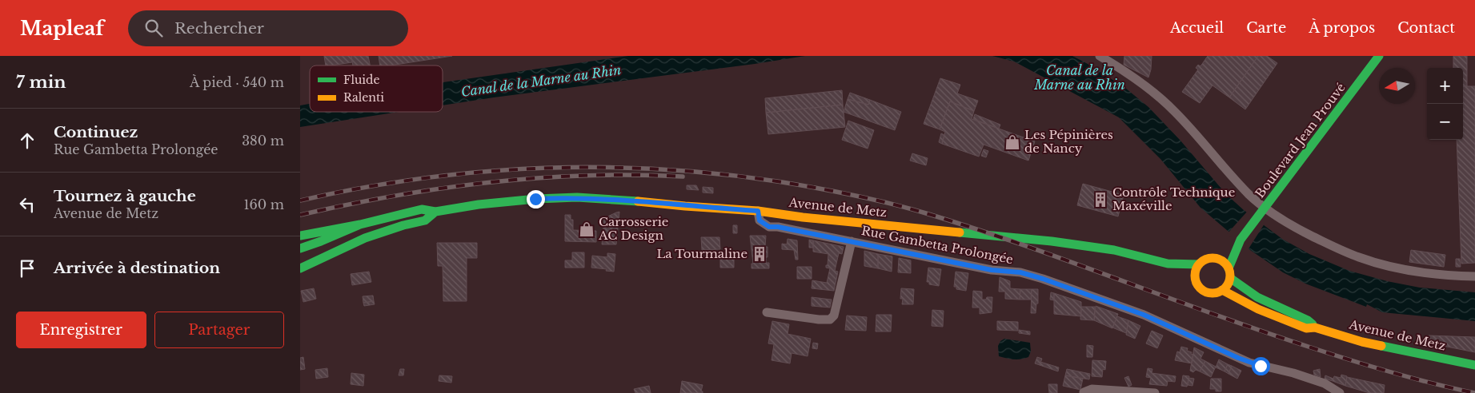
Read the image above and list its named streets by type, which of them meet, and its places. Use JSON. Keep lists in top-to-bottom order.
{
  "streets": {
    "main road": ["Boulevard Jean Prouvé", "Avenue de Metz"],
    "street": ["Rue Gambetta Prolongée"]
  },
  "crossings": [
    ["Boulevard Jean Prouvé", "Avenue de Metz"],
    ["Avenue de Metz", "Rue Gambetta Prolongée"]
  ],
  "water": ["Canal de la Marne au Rhin"],
  "places": {
    "shop": ["Les Pépinières de Nancy", "Carrosserie AC Design"],
    "building": ["Contrôle Technique Maxéville", "La Tourmaline"]
  },
  "legend": ["Fluide", "Ralenti"],
  "north": "left",
  "page": {
    "header": "Mapleaf",
    "search": "Rechercher",
    "nav": [
      "Accueil",
      "Carte",
      "À propos",
      "Contact"
    ],
    "heading": ["7 min", "À pied · 540 m"],
    "map_buttons": ["+", "−"],
    "list": [
      ["Continuez", "Rue Gambetta Prolongée", "380 m"],
      ["Tournez à gauche", "Avenue de Metz", "160 m"],
      "Arrivée à destination"
    ],
    "buttons": ["Enregistrer", "Partager"]
  }
}
